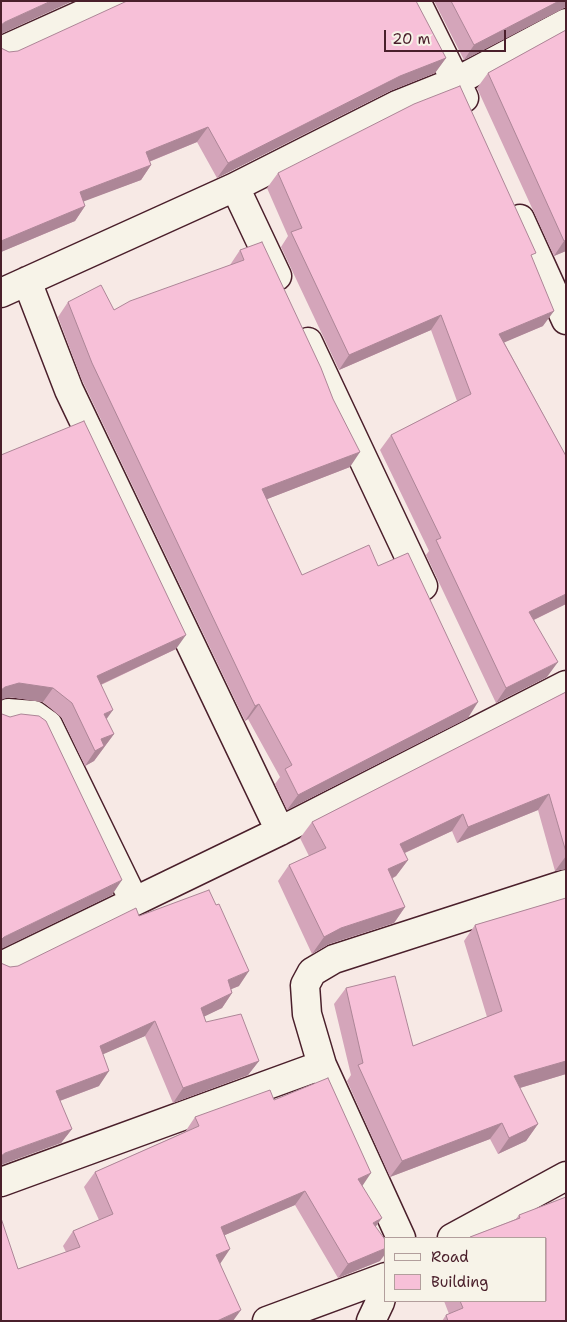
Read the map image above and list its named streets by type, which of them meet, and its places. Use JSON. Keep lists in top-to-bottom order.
{
  "legend": ["Road", "Building"],
  "scale_bar": "20 m"
}
